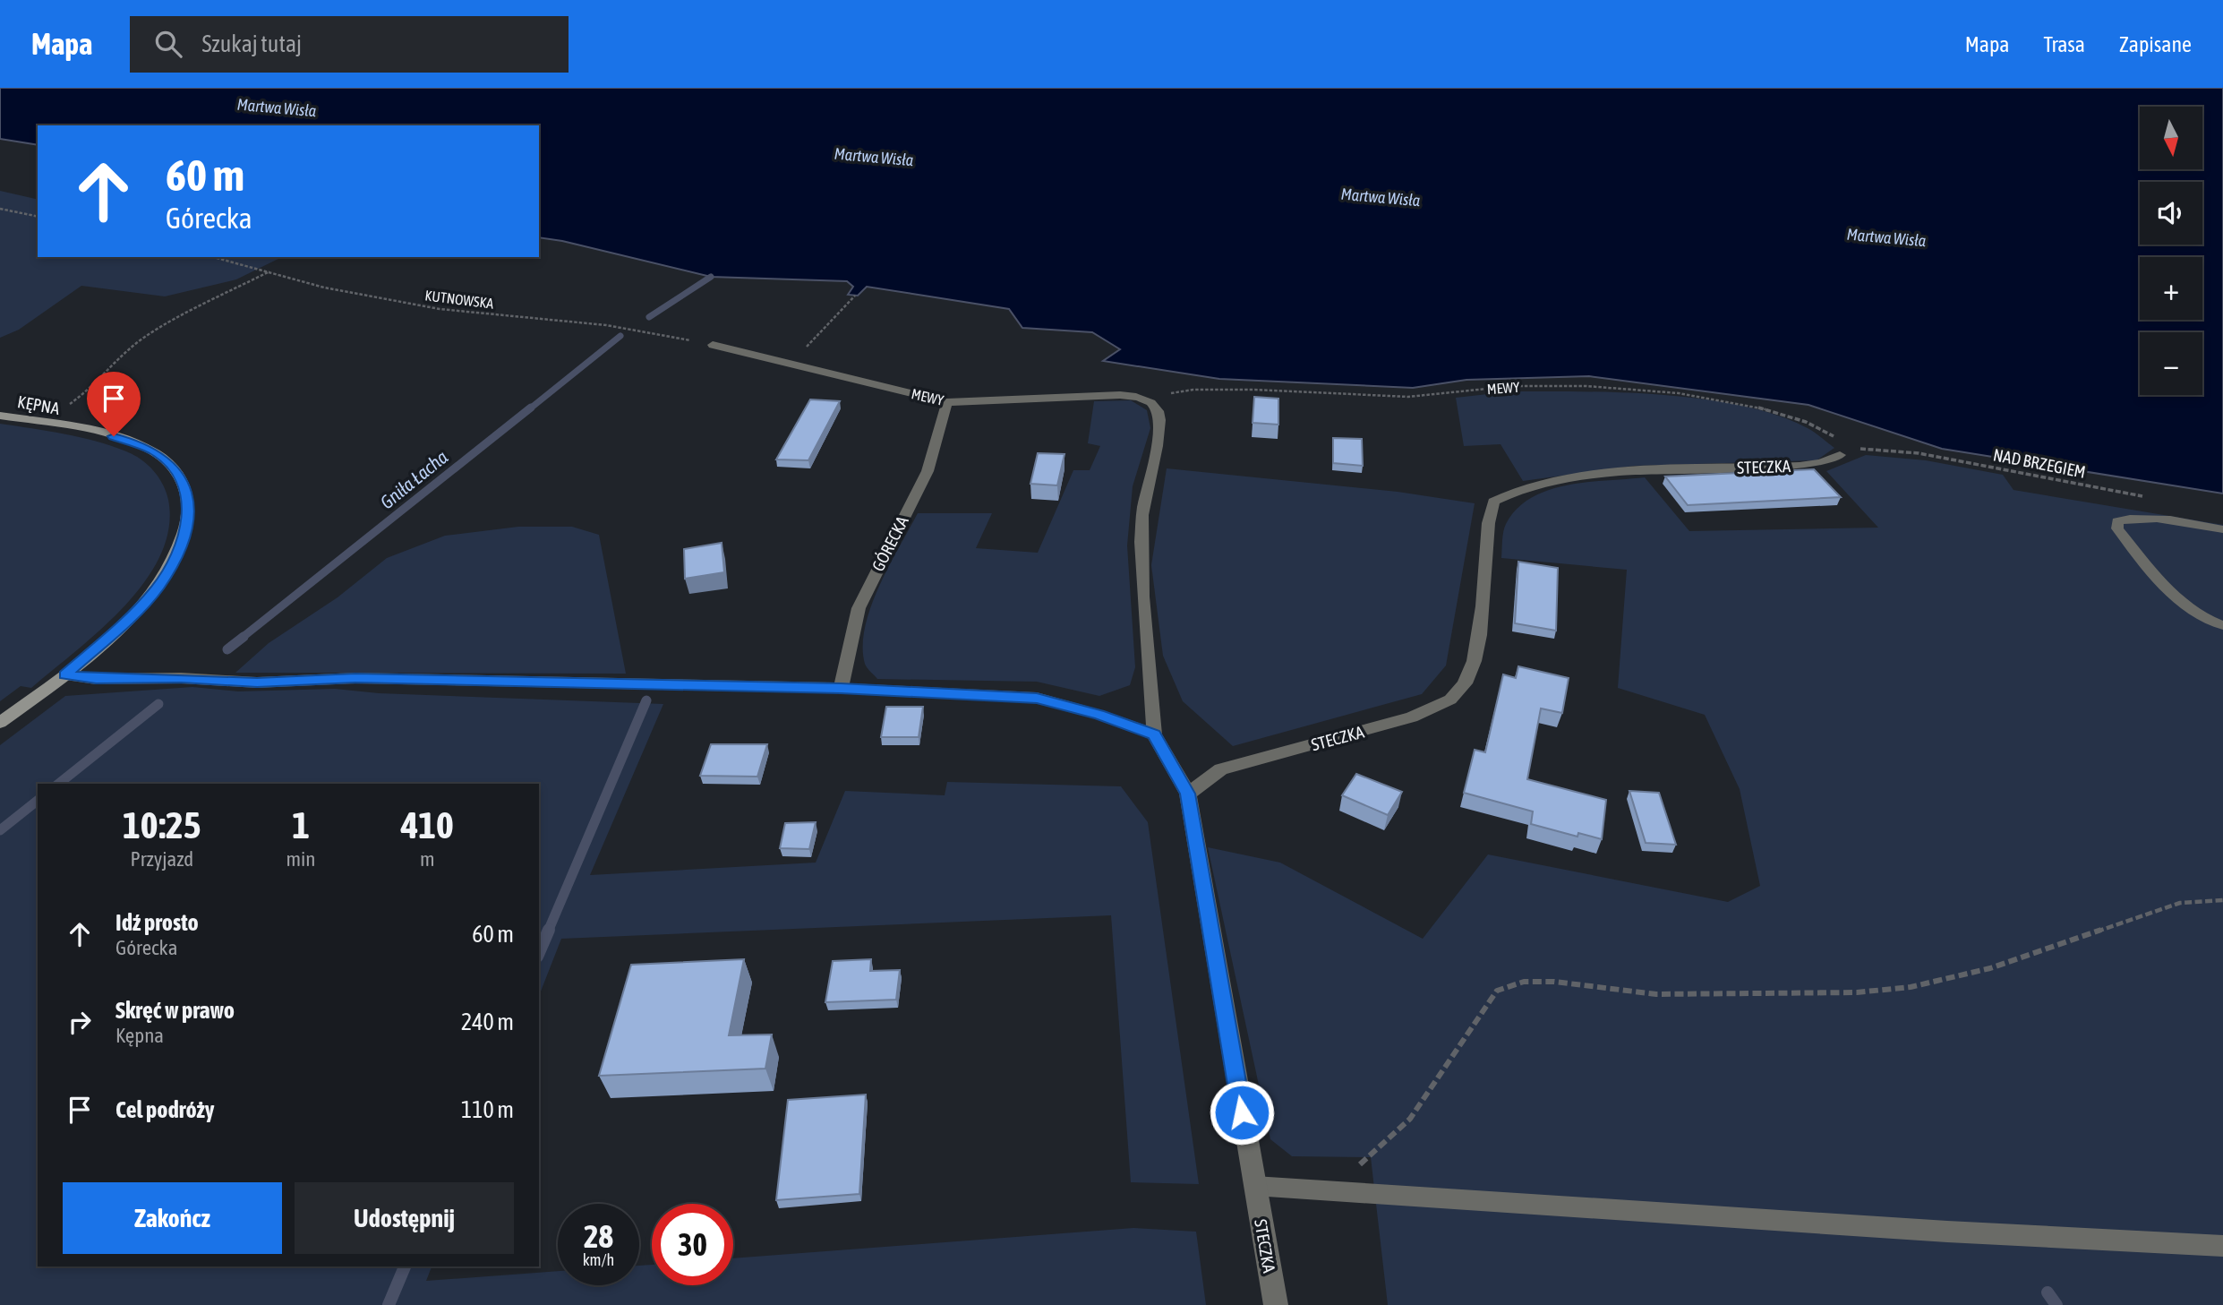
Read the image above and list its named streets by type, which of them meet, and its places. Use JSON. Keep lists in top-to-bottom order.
{
  "streets": {
    "street": [
      "MEWY",
      "KĘPNA",
      "STECZKA",
      "GÓRECKA"
    ],
    "path": ["KUTNOWSKA", "NAD BRZEGIEM"]
  },
  "crossings": [
    ["KUTNOWSKA", "MEWY"],
    ["MEWY", "NAD BRZEGIEM"],
    ["MEWY", "STECZKA"],
    ["MEWY", "GÓRECKA"],
    ["NAD BRZEGIEM", "STECZKA"]
  ],
  "water": ["Martwa Wisła", "Gniła Łacha"],
  "north": "bottom",
  "page": {
    "header": "Mapa",
    "search": "Szukaj tutaj",
    "nav": ["Mapa", "Trasa", "Zapisane"],
    "map_buttons": ["+", "−"],
    "turn": ["60 m", "Górecka"],
    "eta": [
      "10:25",
      "Przyjazd",
      "1",
      "min",
      "410",
      "m"
    ],
    "list": [
      {
        "name": "Idź prosto",
        "note": "Górecka",
        "value": "60 m"
      },
      {
        "name": "Skręć w prawo",
        "note": "Kępna",
        "value": "240 m"
      },
      {
        "name": "Cel podróży",
        "value": "110 m"
      }
    ],
    "buttons": ["Zakończ", "Udostępnij"],
    "speed": "28 km/h",
    "limit": "30"
  }
}
